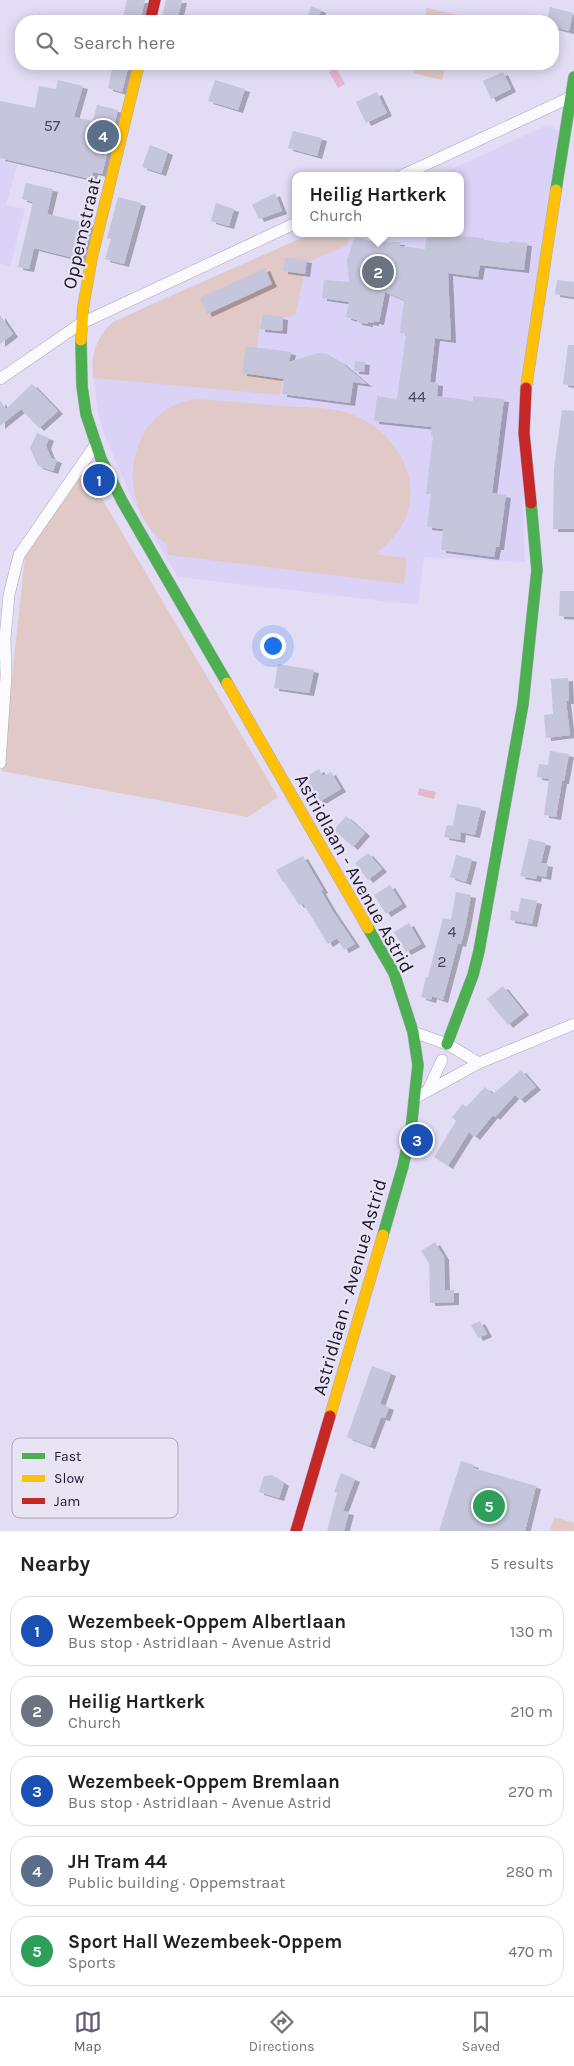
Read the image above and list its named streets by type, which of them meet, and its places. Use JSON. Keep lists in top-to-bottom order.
{
  "streets": {
    "street": ["Oppemstraat", "Astridlaan - Avenue Astrid"]
  },
  "crossings": [
    ["Oppemstraat", "Astridlaan - Avenue Astrid"]
  ],
  "house_numbers": [
    "57",
    "44",
    "4",
    "2"
  ],
  "legend": ["Fast", "Slow", "Jam"],
  "page": {
    "search": "Search here",
    "pins": [
      "4",
      "2",
      "1",
      "3",
      "5"
    ],
    "popup": ["Heilig Hartkerk", "Church"],
    "heading": ["Nearby", "5 results"],
    "list": [
      {
        "mark": "1",
        "name": "Wezembeek-Oppem Albertlaan",
        "note": "Bus stop · Astridlaan - Avenue Astrid",
        "value": "130 m"
      },
      {
        "mark": "2",
        "name": "Heilig Hartkerk",
        "note": "Church",
        "value": "210 m"
      },
      {
        "mark": "3",
        "name": "Wezembeek-Oppem Bremlaan",
        "note": "Bus stop · Astridlaan - Avenue Astrid",
        "value": "270 m"
      },
      {
        "mark": "4",
        "name": "JH Tram 44",
        "note": "Public building · Oppemstraat",
        "value": "280 m"
      },
      {
        "mark": "5",
        "name": "Sport Hall Wezembeek-Oppem",
        "note": "Sports",
        "value": "470 m"
      }
    ],
    "nav": ["Map", "Directions", "Saved"]
  }
}
